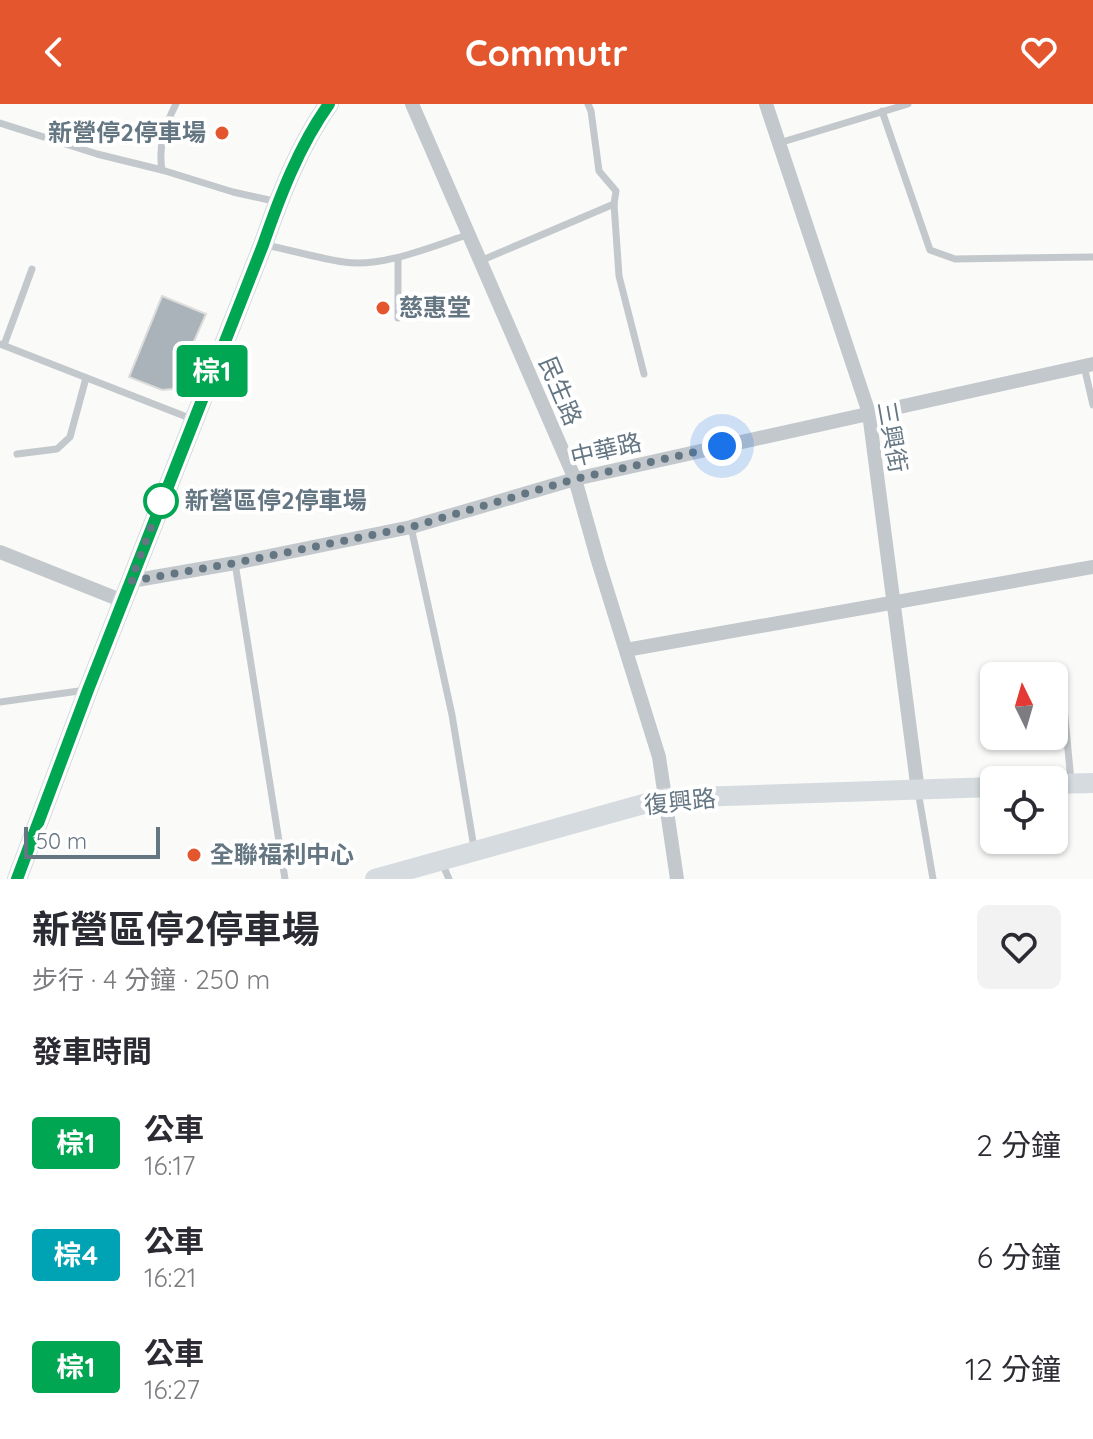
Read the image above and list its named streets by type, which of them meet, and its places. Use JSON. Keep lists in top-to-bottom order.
{
  "streets": {
    "street": [
      "民生路",
      "三興街",
      "中華路",
      "復興路"
    ]
  },
  "crossings": [
    ["民生路", "中華路"],
    ["民生路", "復興路"],
    ["三興街", "中華路"],
    ["三興街", "復興路"]
  ],
  "places": [
    "新營停2停車場",
    "慈惠堂",
    "新營區停2停車場",
    "全聯福利中心"
  ],
  "lines": ["bus line 棕1"],
  "scale_bar": "50 m",
  "north": "top",
  "page": {
    "header": "Commutr",
    "on_map": "棕1",
    "scale": "50 m",
    "heading": [
      ["新營區停2停車場", "步行 · 4 分鐘 · 250 m"],
      "發車時間"
    ],
    "list": [
      {
        "mark": "棕1",
        "name": "公車",
        "note": "16:17",
        "value": "2 分鐘"
      },
      {
        "mark": "棕4",
        "name": "公車",
        "note": "16:21",
        "value": "6 分鐘"
      },
      {
        "mark": "棕1",
        "name": "公車",
        "note": "16:27",
        "value": "12 分鐘"
      }
    ]
  }
}
